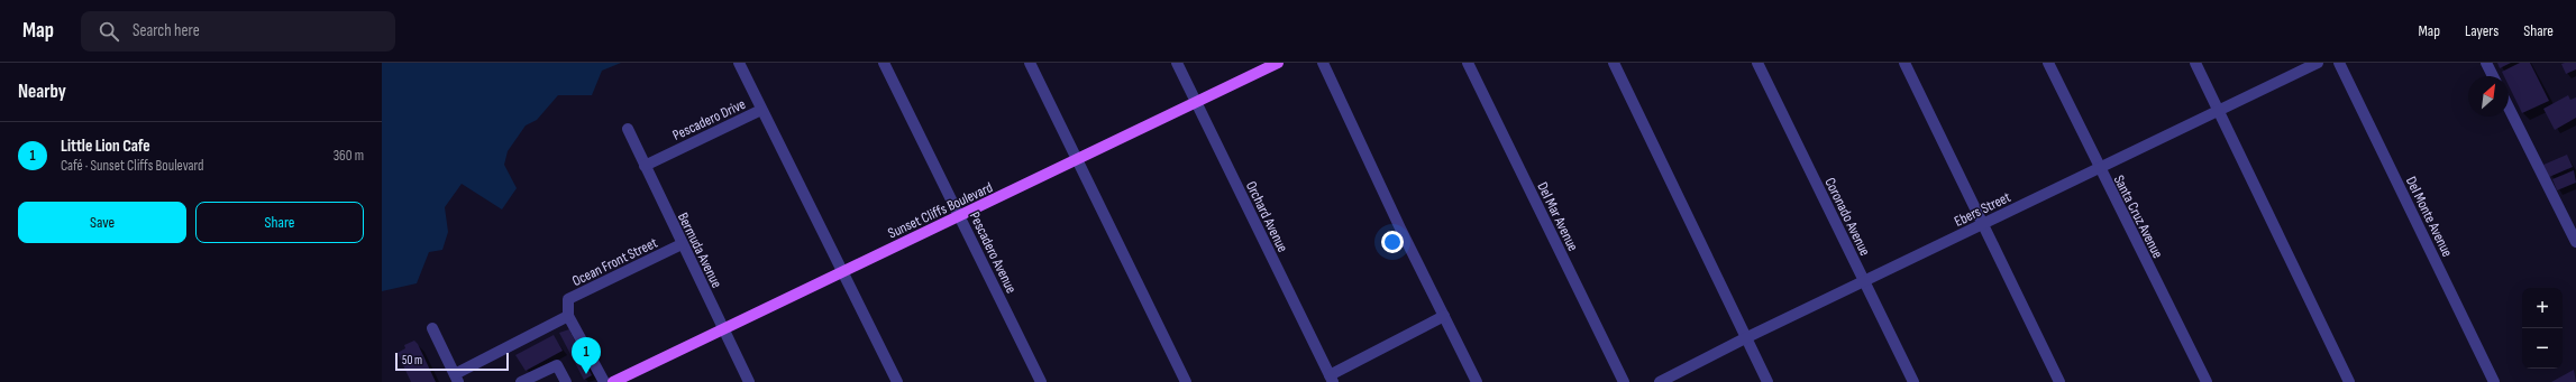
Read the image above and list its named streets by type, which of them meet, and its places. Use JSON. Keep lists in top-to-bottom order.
{
  "streets": {
    "main road": ["Sunset Cliffs Boulevard"],
    "street": [
      "Pescadero Drive",
      "Ebers Street",
      "Orchard Avenue",
      "Del Mar Avenue",
      "Coronado Avenue",
      "Santa Cruz Avenue",
      "Del Monte Avenue",
      "Bermuda Avenue",
      "Pescadero Avenue",
      "Ocean Front Street"
    ]
  },
  "crossings": [
    ["Pescadero Drive", "Bermuda Avenue"],
    ["Ebers Street", "Coronado Avenue"],
    ["Ebers Street", "Santa Cruz Avenue"],
    ["Sunset Cliffs Boulevard", "Orchard Avenue"],
    ["Sunset Cliffs Boulevard", "Bermuda Avenue"],
    ["Sunset Cliffs Boulevard", "Pescadero Avenue"],
    ["Bermuda Avenue", "Ocean Front Street"]
  ],
  "scale_bar": "50 m",
  "north": "top right",
  "page": {
    "header": "Map",
    "search": "Search here",
    "nav": ["Map", "Layers", "Share"],
    "heading": "Nearby",
    "list": [
      {
        "mark": "1",
        "name": "Little Lion Cafe",
        "note": "Café · Sunset Cliffs Boulevard",
        "value": "360 m"
      }
    ],
    "buttons": ["Save", "Share"],
    "map_buttons": ["+", "−"],
    "pins": "1",
    "scale": "50 m"
  }
}
